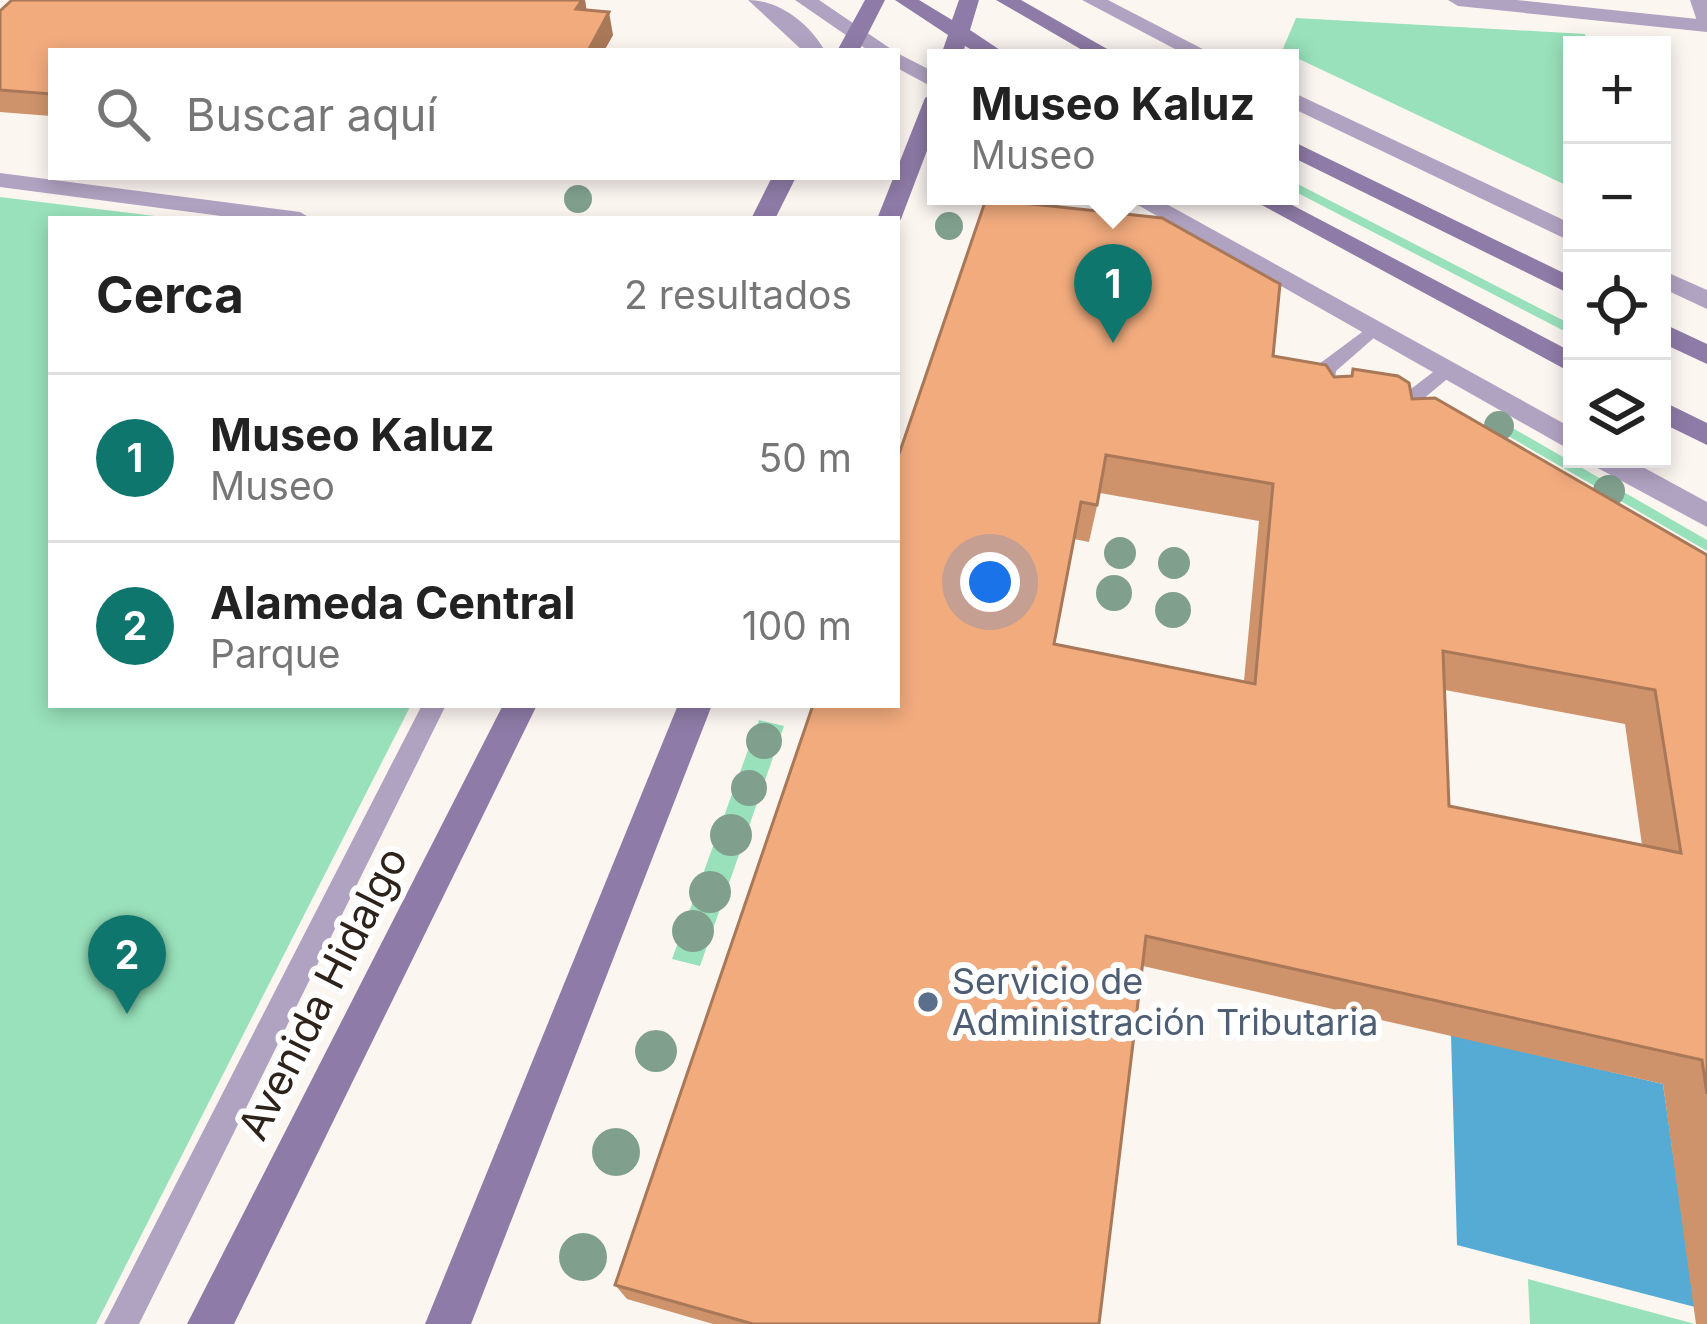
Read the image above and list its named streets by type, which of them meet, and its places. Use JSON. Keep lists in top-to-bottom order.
{
  "streets": {
    "main road": ["Avenida Hidalgo"]
  },
  "places": ["Servicio de Administración Tributaria"],
  "page": {
    "map_buttons": ["+", "−"],
    "search": "Buscar aquí",
    "popup": ["Museo Kaluz", "Museo"],
    "heading": ["Cerca", "2 resultados"],
    "pins": ["1", "2"],
    "list": [
      {
        "mark": "1",
        "name": "Museo Kaluz",
        "note": "Museo",
        "value": "50 m"
      },
      {
        "mark": "2",
        "name": "Alameda Central",
        "note": "Parque",
        "value": "100 m"
      }
    ]
  }
}
